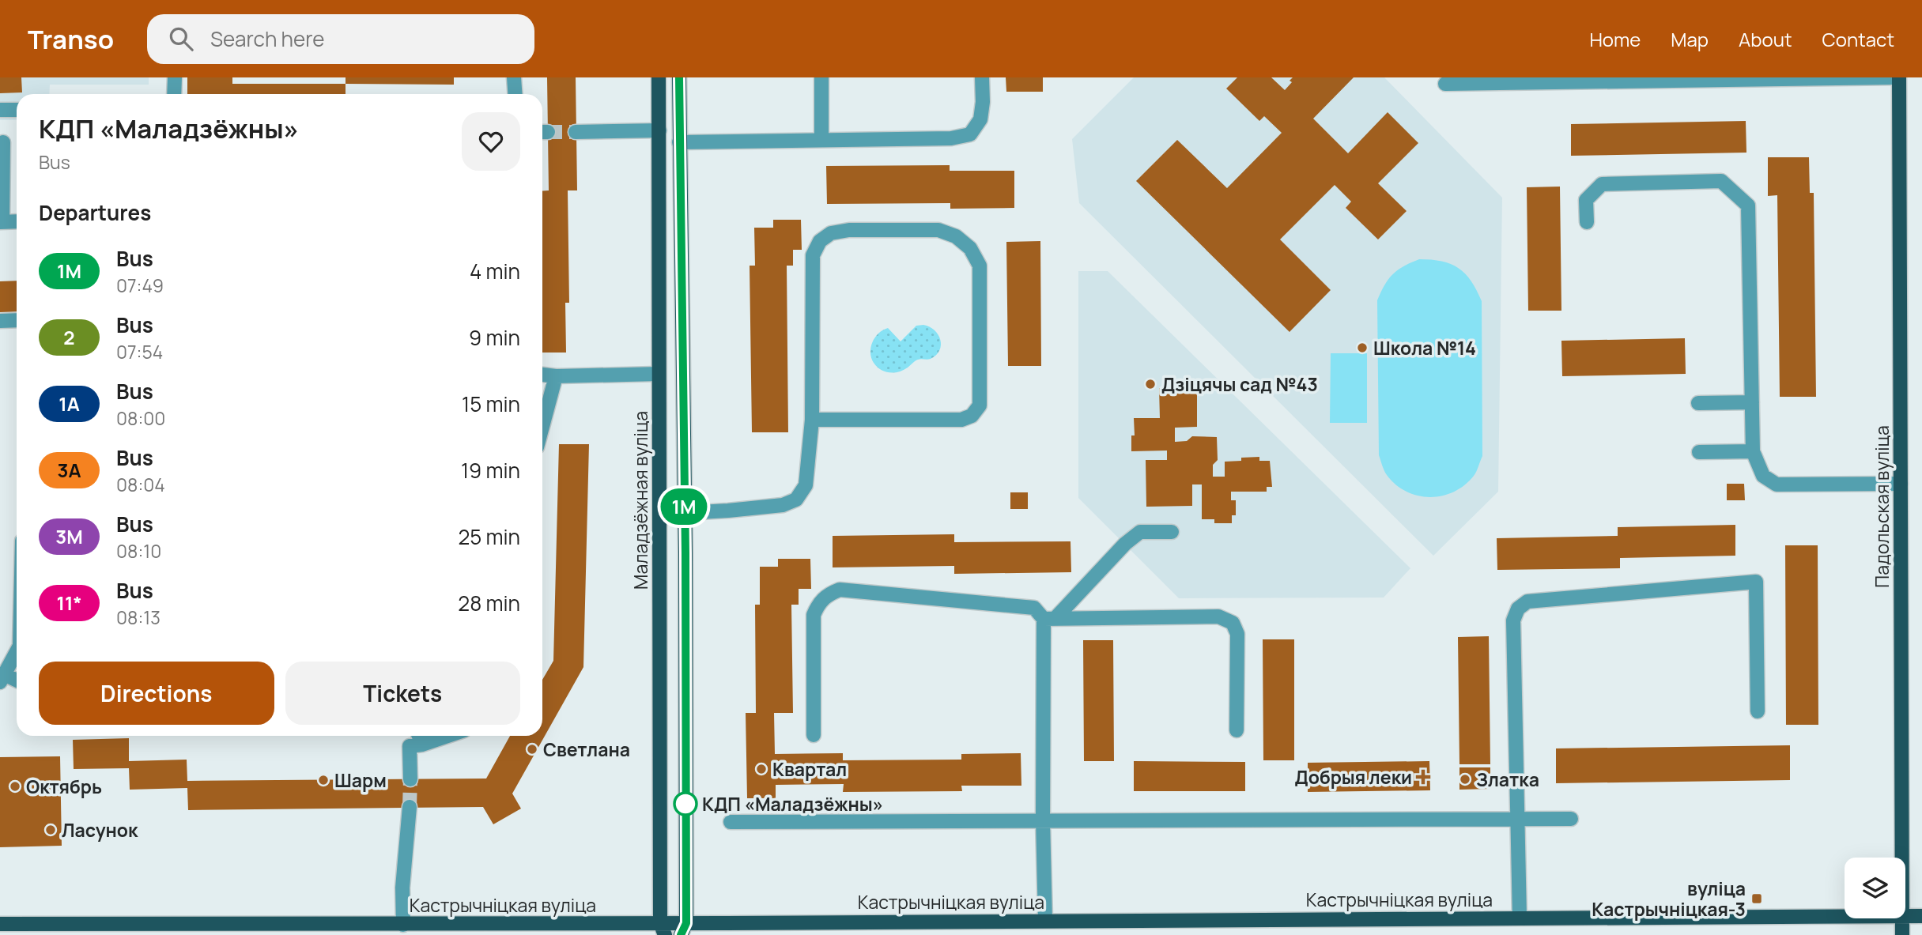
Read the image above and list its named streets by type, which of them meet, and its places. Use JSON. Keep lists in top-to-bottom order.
{
  "streets": {
    "main road": ["Маладзёжная вуліца", "Падольская вуліца", "Кастрычніцкая вуліца"]
  },
  "crossings": [
    ["Маладзёжная вуліца", "Кастрычніцкая вуліца"]
  ],
  "places": {
    "other": [
      "Школа №14",
      "Дзіцячы сад №43",
      "Светлана",
      "Квартал",
      "Златка",
      "Шарм",
      "Октябрь",
      "КДП «Маладзёжны»",
      "Ласунок"
    ],
    "health": ["Добрыя леки"],
    "transit": ["вуліца Кастрычніцкая-3"]
  },
  "lines": ["bus line 1М"],
  "page": {
    "header": "Transo",
    "search": "Search here",
    "nav": [
      "Home",
      "Map",
      "About",
      "Contact"
    ],
    "on_map": "1М",
    "heading": [
      ["КДП «Маладзёжны»", "Bus"],
      "Departures"
    ],
    "list": [
      {
        "mark": "1М",
        "name": "Bus",
        "note": "07:49",
        "value": "4 min"
      },
      {
        "mark": "2",
        "name": "Bus",
        "note": "07:54",
        "value": "9 min"
      },
      {
        "mark": "1А",
        "name": "Bus",
        "note": "08:00",
        "value": "15 min"
      },
      {
        "mark": "3А",
        "name": "Bus",
        "note": "08:04",
        "value": "19 min"
      },
      {
        "mark": "3М",
        "name": "Bus",
        "note": "08:10",
        "value": "25 min"
      },
      {
        "mark": "11*",
        "name": "Bus",
        "note": "08:13",
        "value": "28 min"
      }
    ],
    "buttons": ["Directions", "Tickets"]
  }
}
